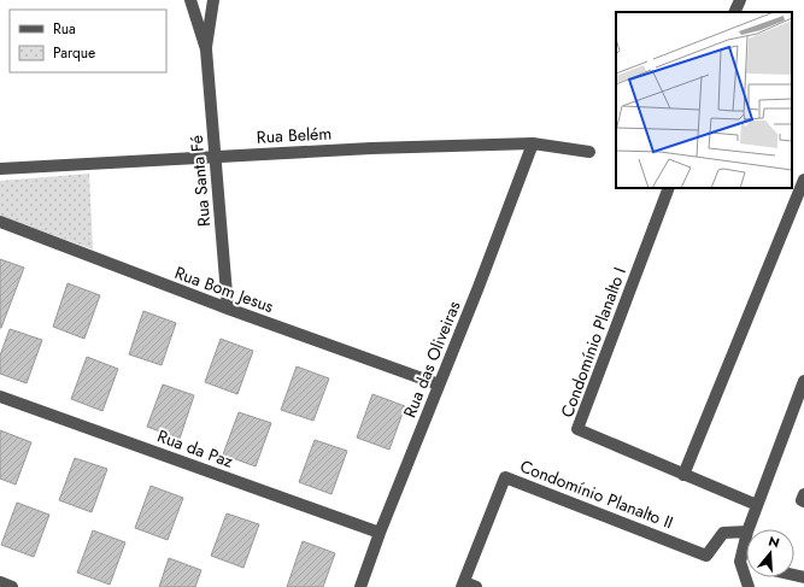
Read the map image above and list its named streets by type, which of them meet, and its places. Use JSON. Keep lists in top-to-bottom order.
{
  "streets": {
    "street": [
      "Rua Belém",
      "Rua Santa Fé",
      "Rua Bom Jesus",
      "Condomínio Planalto I",
      "Rua das Oliveiras",
      "Rua da Paz",
      "Condomínio Planalto II"
    ]
  },
  "crossings": [
    ["Rua Belém", "Rua Santa Fé"],
    ["Rua Belém", "Rua das Oliveiras"],
    ["Rua Santa Fé", "Rua Bom Jesus"],
    ["Rua Bom Jesus", "Rua das Oliveiras"],
    ["Rua das Oliveiras", "Rua da Paz"]
  ],
  "legend": ["Rua", "Parque"],
  "north": "top"
}
